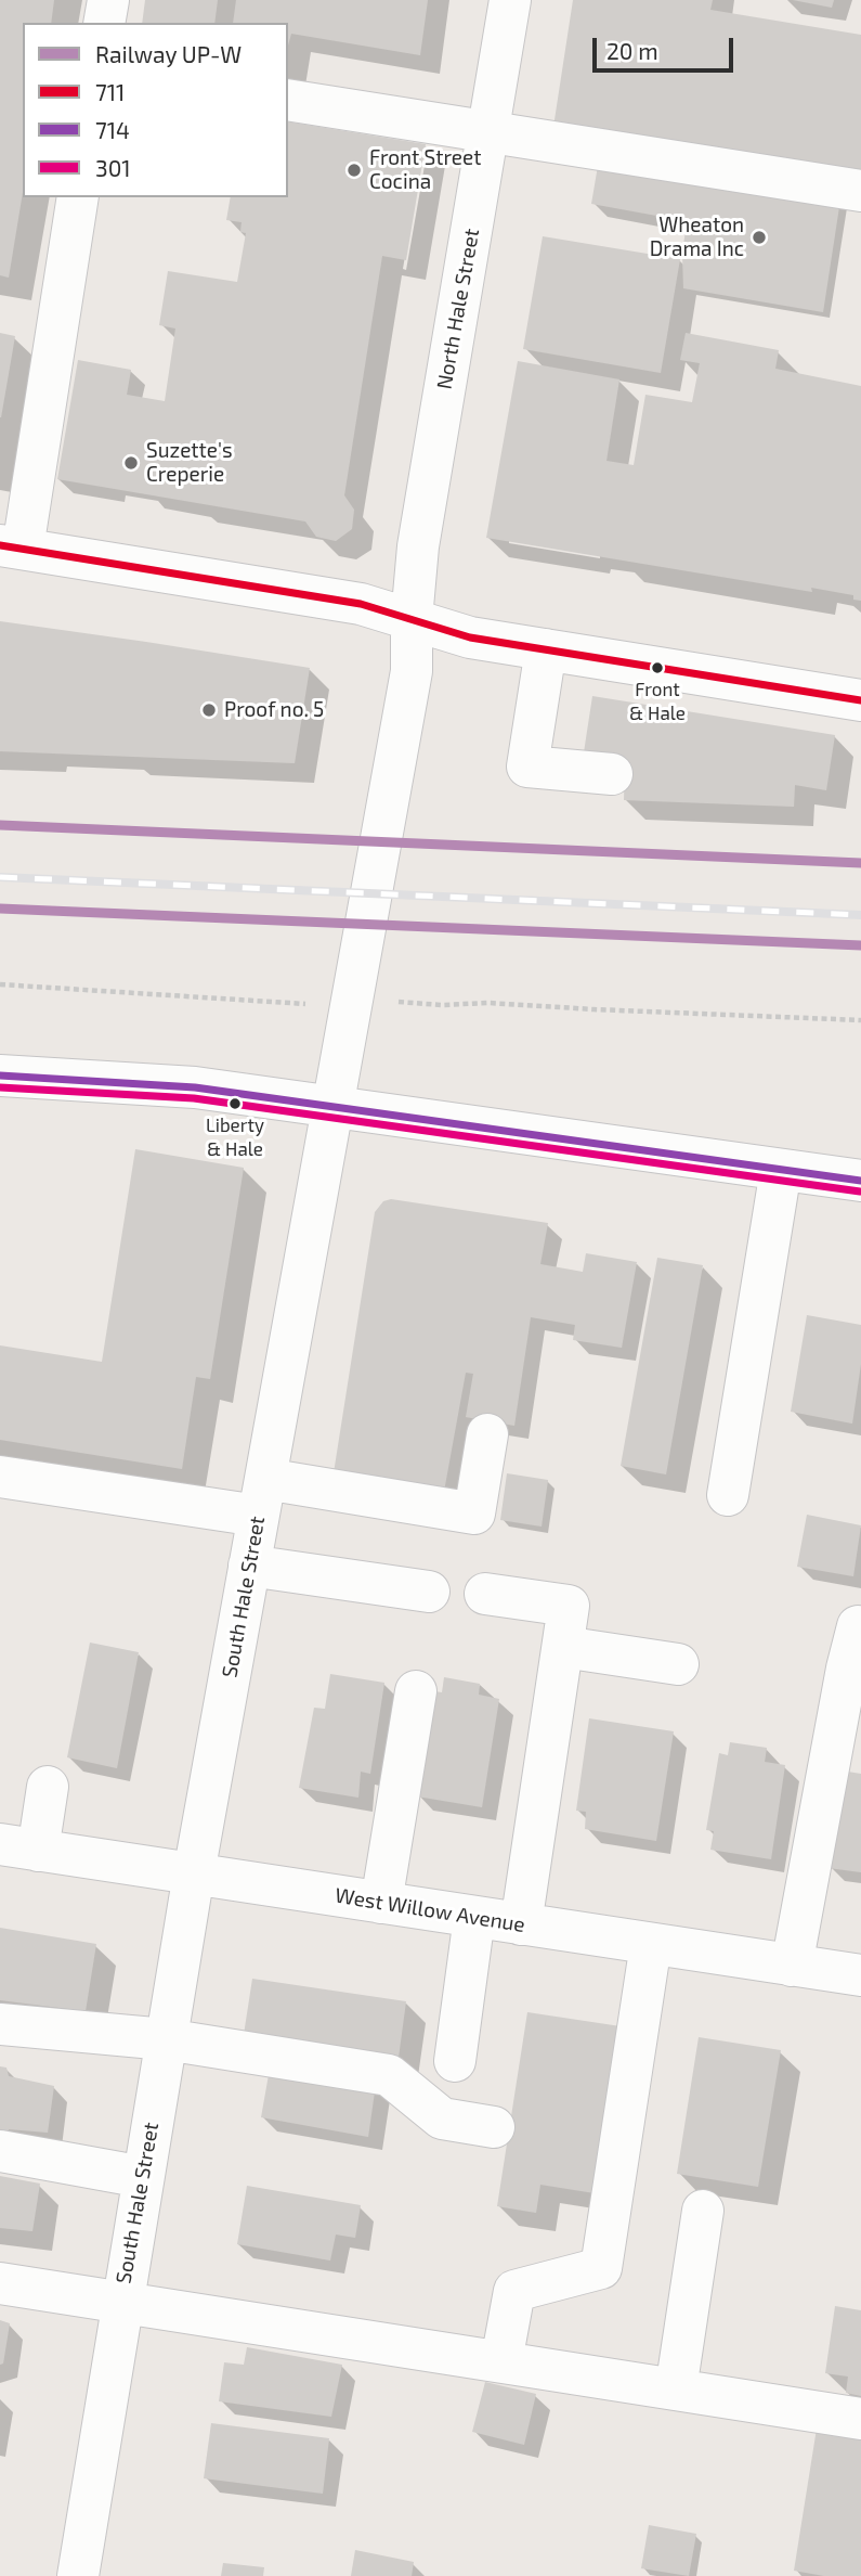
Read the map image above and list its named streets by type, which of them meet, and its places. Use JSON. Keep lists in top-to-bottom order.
{
  "streets": {
    "street": ["North Hale Street", "South Hale Street", "West Willow Avenue"]
  },
  "crossings": [
    ["North Hale Street", "South Hale Street"],
    ["South Hale Street", "West Willow Avenue"]
  ],
  "places": [
    "Front Street Cocina",
    "Wheaton Drama Inc",
    "Suzette's Creperie",
    "Front & Hale",
    "Proof no. 5",
    "Liberty & Hale"
  ],
  "lines": [
    "transit line 711",
    "rail line UP-W",
    "transit line 714",
    "transit line 301"
  ],
  "legend": [
    "Railway UP-W",
    "711",
    "714",
    "301"
  ],
  "scale_bar": "20 m"
}
